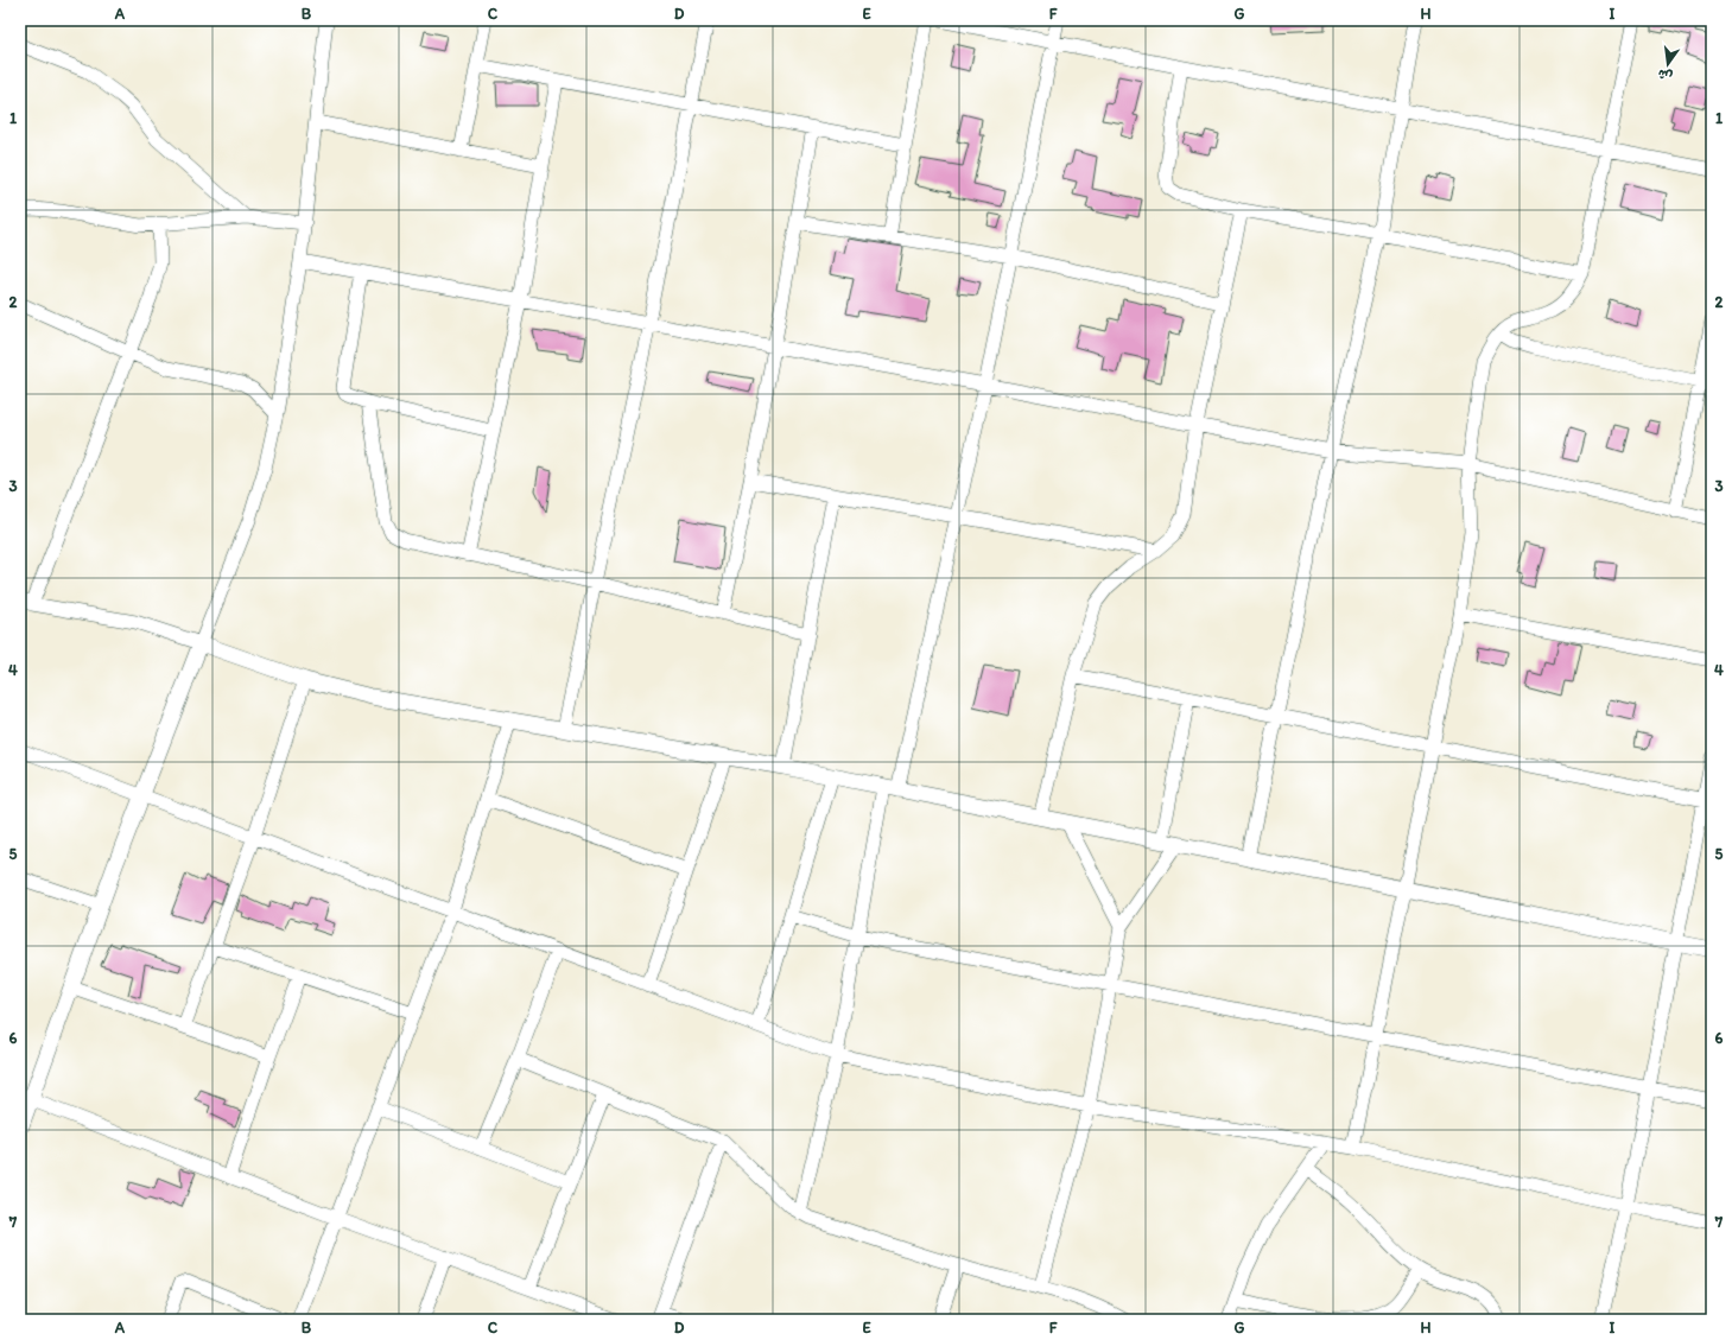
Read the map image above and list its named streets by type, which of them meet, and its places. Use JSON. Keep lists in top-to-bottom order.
{
  "north": "bottom",
  "grid": {
    "columns": [
      "A",
      "B",
      "C",
      "D",
      "E",
      "F",
      "G",
      "H",
      "I"
    ],
    "rows": [
      "1",
      "2",
      "3",
      "4",
      "5",
      "6",
      "7"
    ]
  }
}
